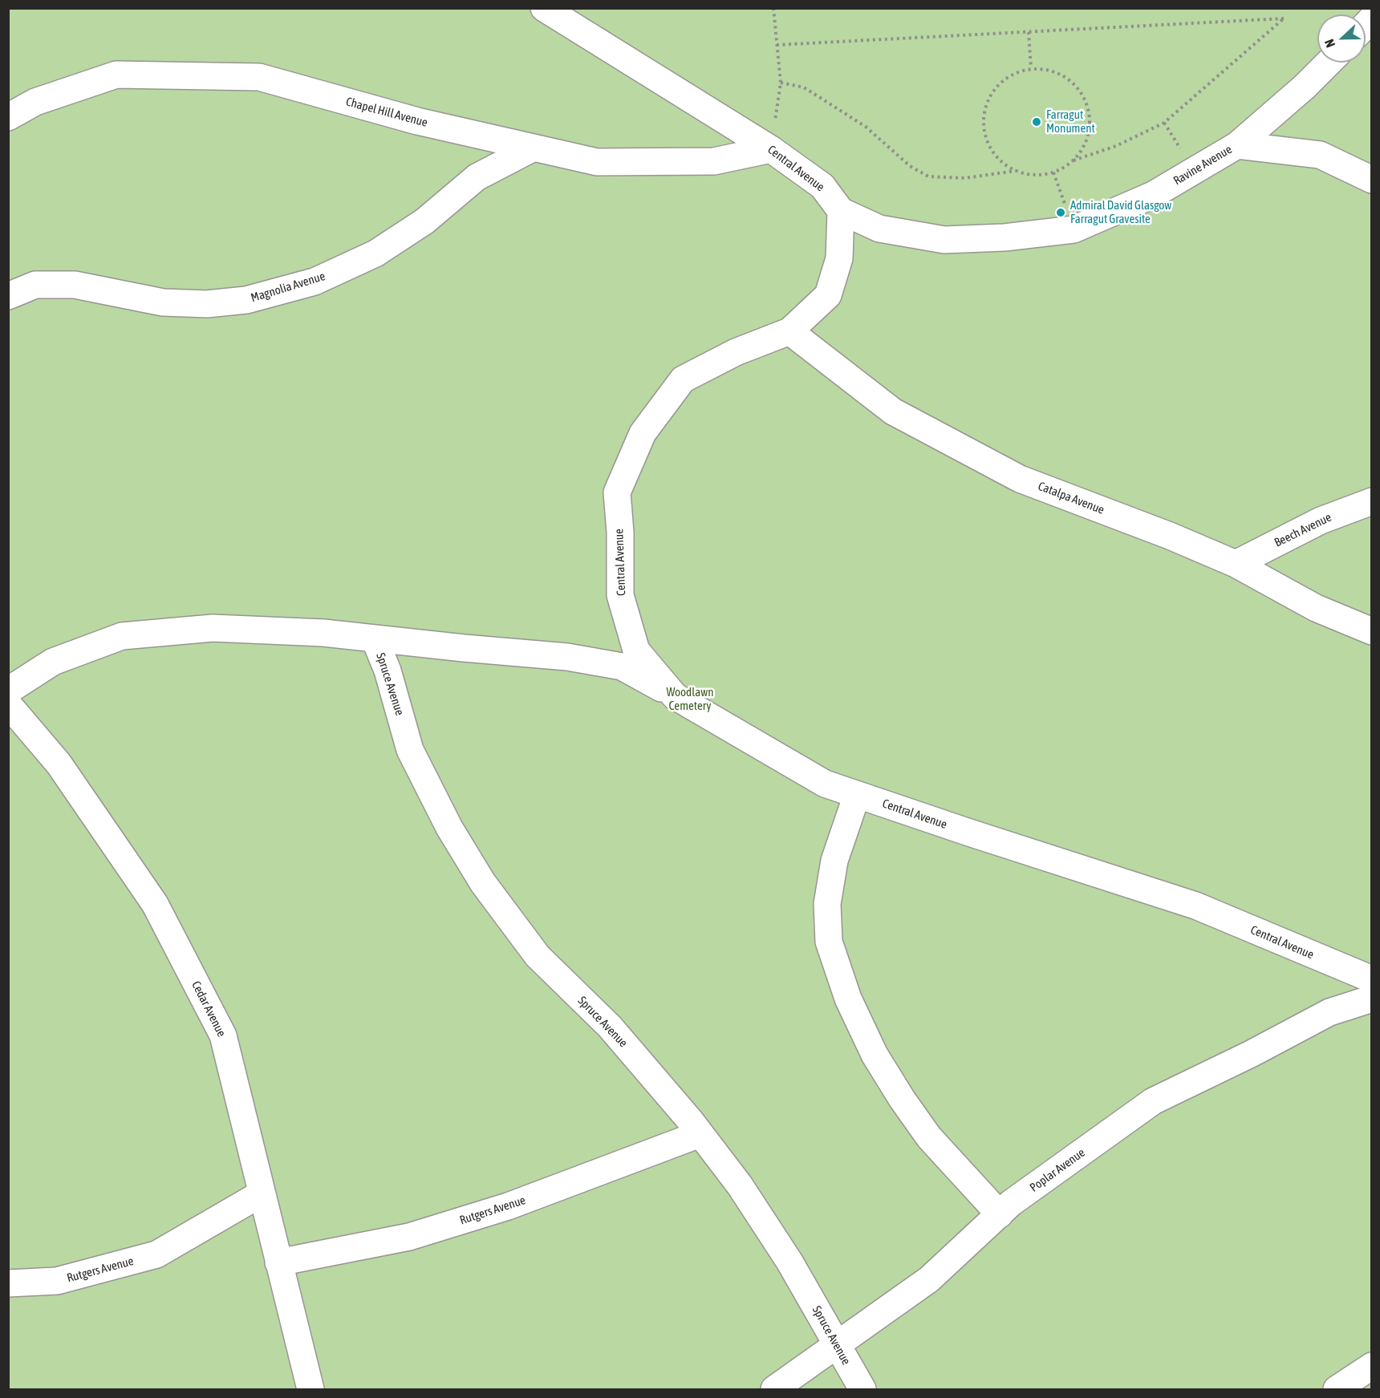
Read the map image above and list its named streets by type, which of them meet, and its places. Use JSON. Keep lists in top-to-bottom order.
{
  "streets": {
    "lane": [
      "Chapel Hill Avenue",
      "Ravine Avenue",
      "Central Avenue",
      "Magnolia Avenue",
      "Catalpa Avenue",
      "Beech Avenue",
      "Spruce Avenue",
      "Cedar Avenue",
      "Poplar Avenue",
      "Rutgers Avenue"
    ]
  },
  "crossings": [
    ["Chapel Hill Avenue", "Central Avenue"],
    ["Chapel Hill Avenue", "Magnolia Avenue"],
    ["Ravine Avenue", "Central Avenue"],
    ["Central Avenue", "Catalpa Avenue"],
    ["Catalpa Avenue", "Beech Avenue"],
    ["Spruce Avenue", "Poplar Avenue"],
    ["Spruce Avenue", "Rutgers Avenue"],
    ["Cedar Avenue", "Rutgers Avenue"]
  ],
  "parks": ["Woodlawn Cemetery"],
  "places": ["Farragut Monument", "Admiral David Glasgow Farragut Gravesite"],
  "north": "left"
}
